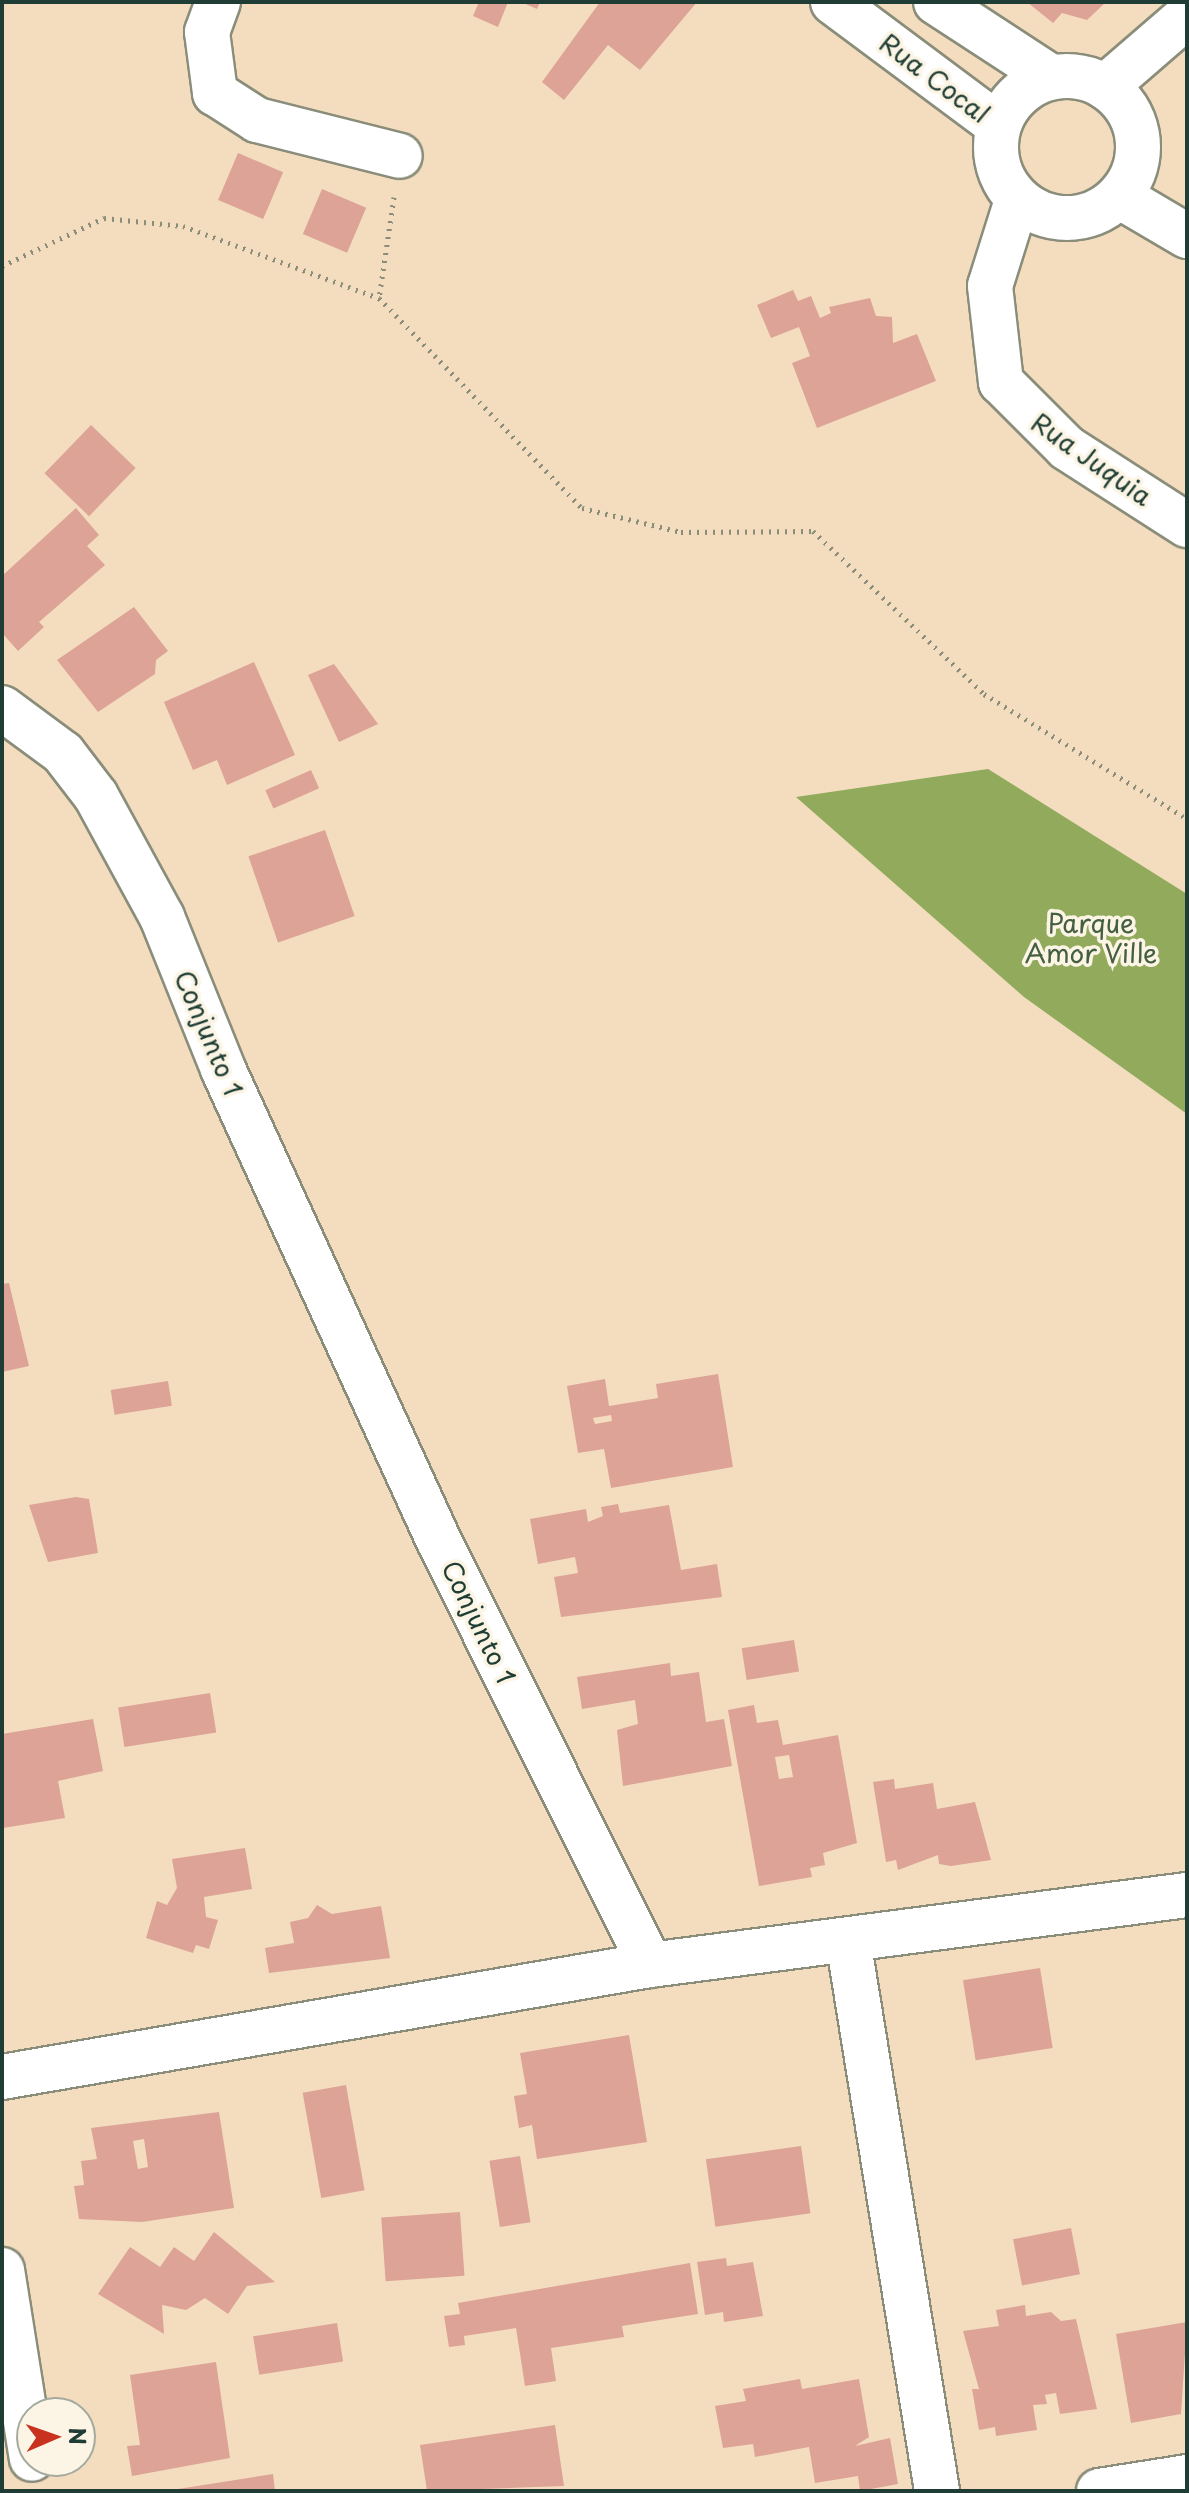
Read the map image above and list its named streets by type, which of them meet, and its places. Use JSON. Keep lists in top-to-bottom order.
{
  "streets": {
    "street": ["Rua Cocal", "Rua Juquia", "Conjunto 1"]
  },
  "crossings": [
    ["Rua Cocal", "Rua Juquia"]
  ],
  "parks": ["Parque Amor Ville"],
  "north": "right"
}
